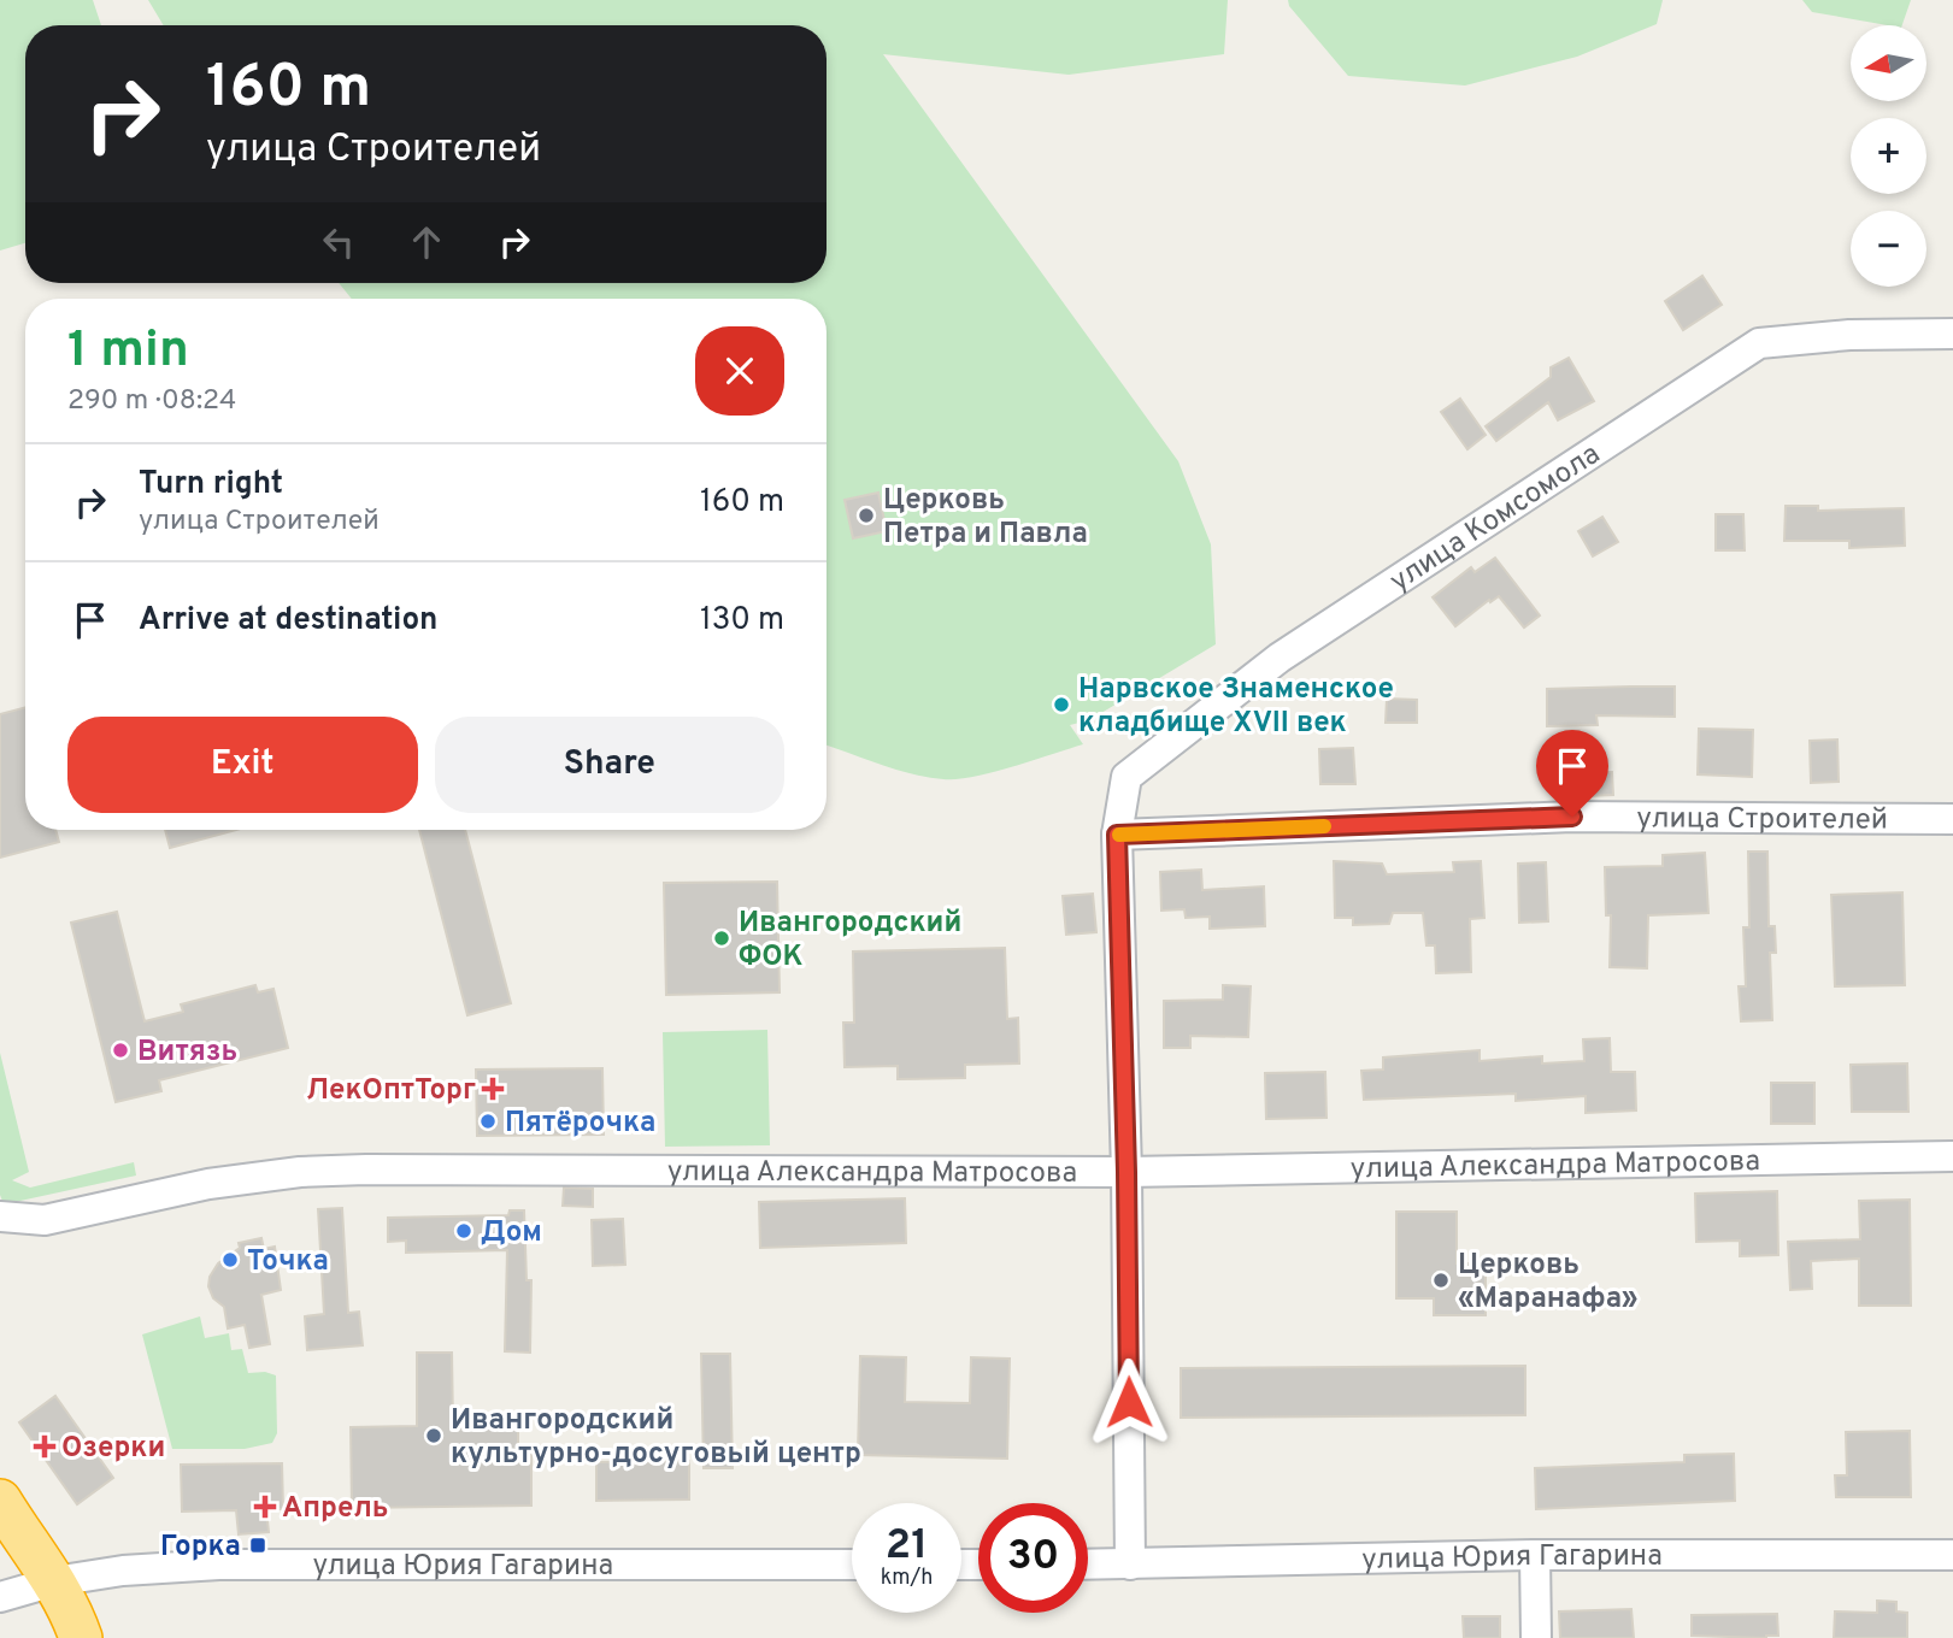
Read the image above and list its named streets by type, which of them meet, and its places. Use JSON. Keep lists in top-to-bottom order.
{
  "streets": {
    "street": [
      "улица Комсомола",
      "улица Строителей",
      "улица Александра Матросова",
      "улица Юрия Гагарина"
    ]
  },
  "crossings": [
    ["улица Комсомола", "улица Строителей"],
    ["улица Комсомола", "улица Александра Матросова"],
    ["улица Комсомола", "улица Юрия Гагарина"]
  ],
  "places": {
    "other": [
      "Церковь Петра и Павла",
      "Нарвское Знаменское кладбище XVII век",
      "Ивангородский ФОК",
      "Витязь",
      "Пятёрочка",
      "Дом",
      "Точка",
      "Церковь «Маранафа»",
      "Ивангородский культурно-досуговый центр"
    ],
    "health": ["ЛекОптТорг", "Озерки", "Апрель"],
    "transit": ["Горка"]
  },
  "north": "left",
  "page": {
    "map_buttons": ["+", "−"],
    "turn": ["160 m", "улица Строителей"],
    "heading": ["1 min", "290 m · 08:24"],
    "list": [
      {
        "name": "Turn right",
        "note": "улица Строителей",
        "value": "160 m"
      },
      {
        "name": "Arrive at destination",
        "value": "130 m"
      }
    ],
    "buttons": ["Exit", "Share"],
    "speed": "21 km/h",
    "limit": "30"
  }
}
